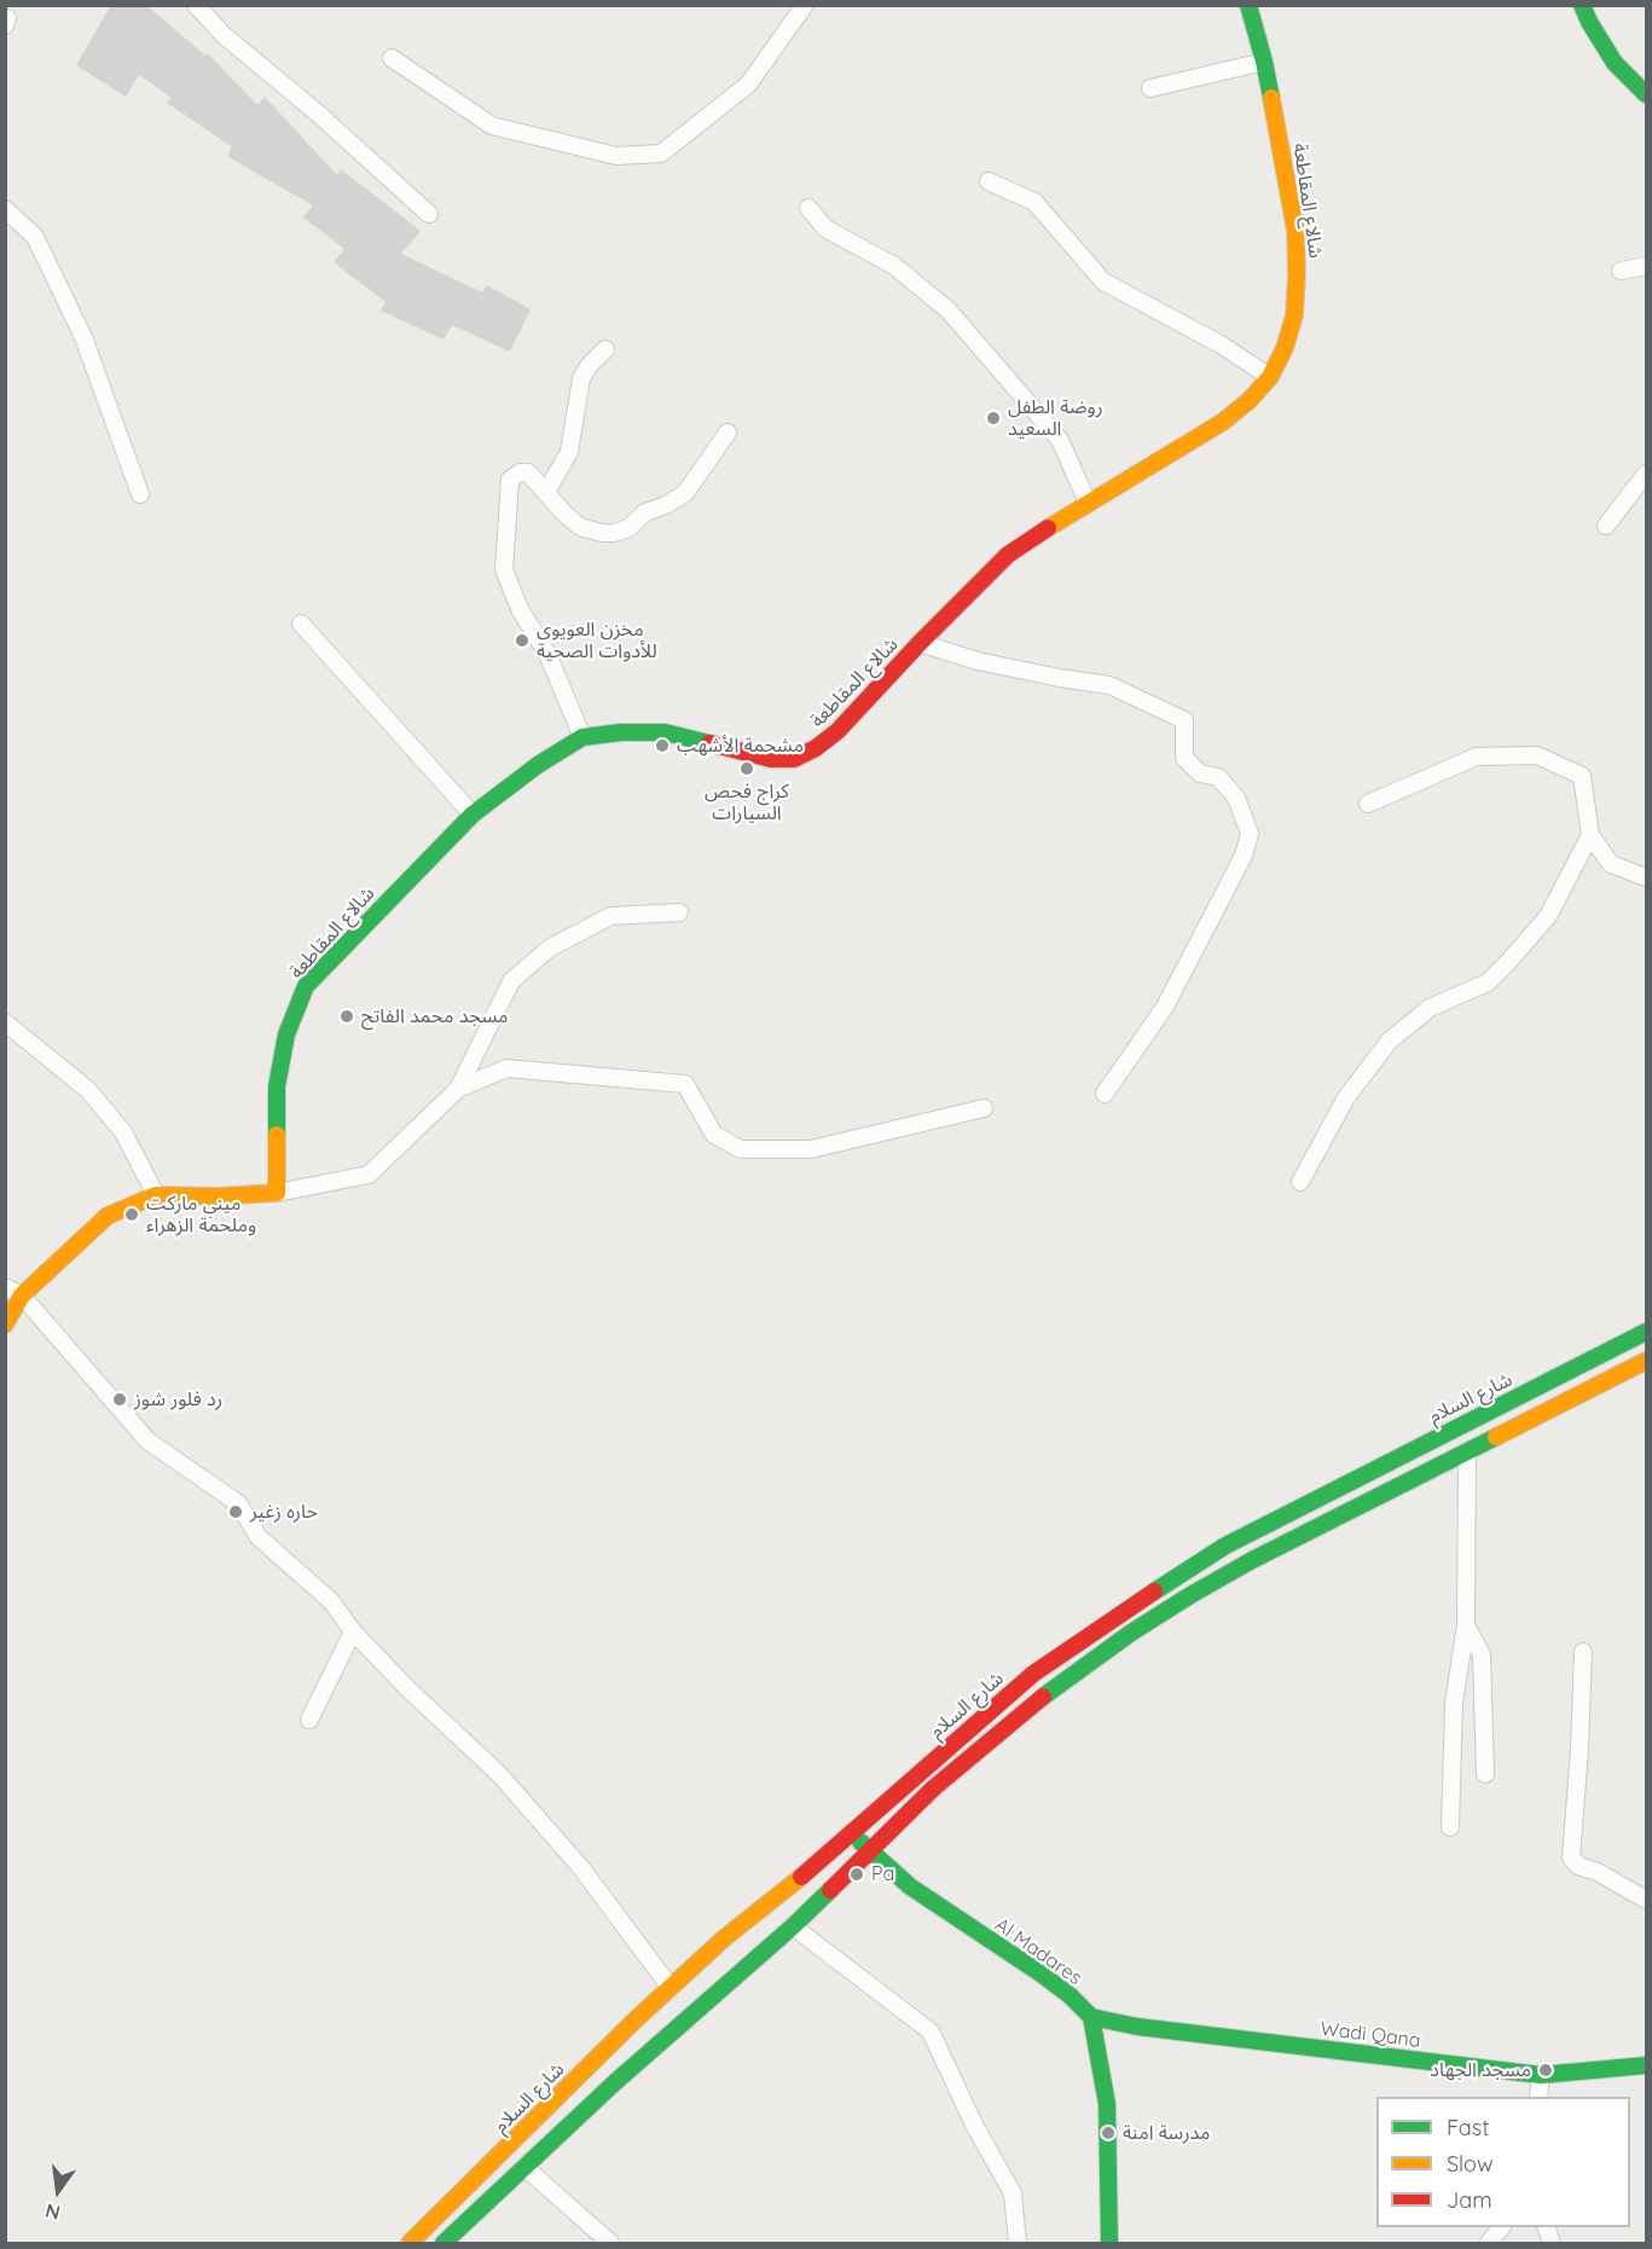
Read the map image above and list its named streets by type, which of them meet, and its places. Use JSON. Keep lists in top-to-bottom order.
{
  "streets": {
    "street": [
      "شالاع المقاطعة",
      "شارع السلام",
      "Al Madares",
      "Wadi Qana"
    ]
  },
  "crossings": [
    ["شارع السلام", "Al Madares"],
    ["Al Madares", "Wadi Qana"]
  ],
  "places": [
    "روضة الطفل السعيد",
    "مخزن العويوي للأدوات الصحية",
    "مشحمة الأشهب",
    "كراج فحص السيارات",
    "مسجد محمد الفاتح",
    "ميني ماركت وملحمة الزهراء",
    "رد فلور شوز",
    "حاره زغير",
    "Pa",
    "مسجد الجهاد",
    "مدرسة امنة"
  ],
  "legend": ["Fast", "Slow", "Jam"],
  "north": "bottom"
}
